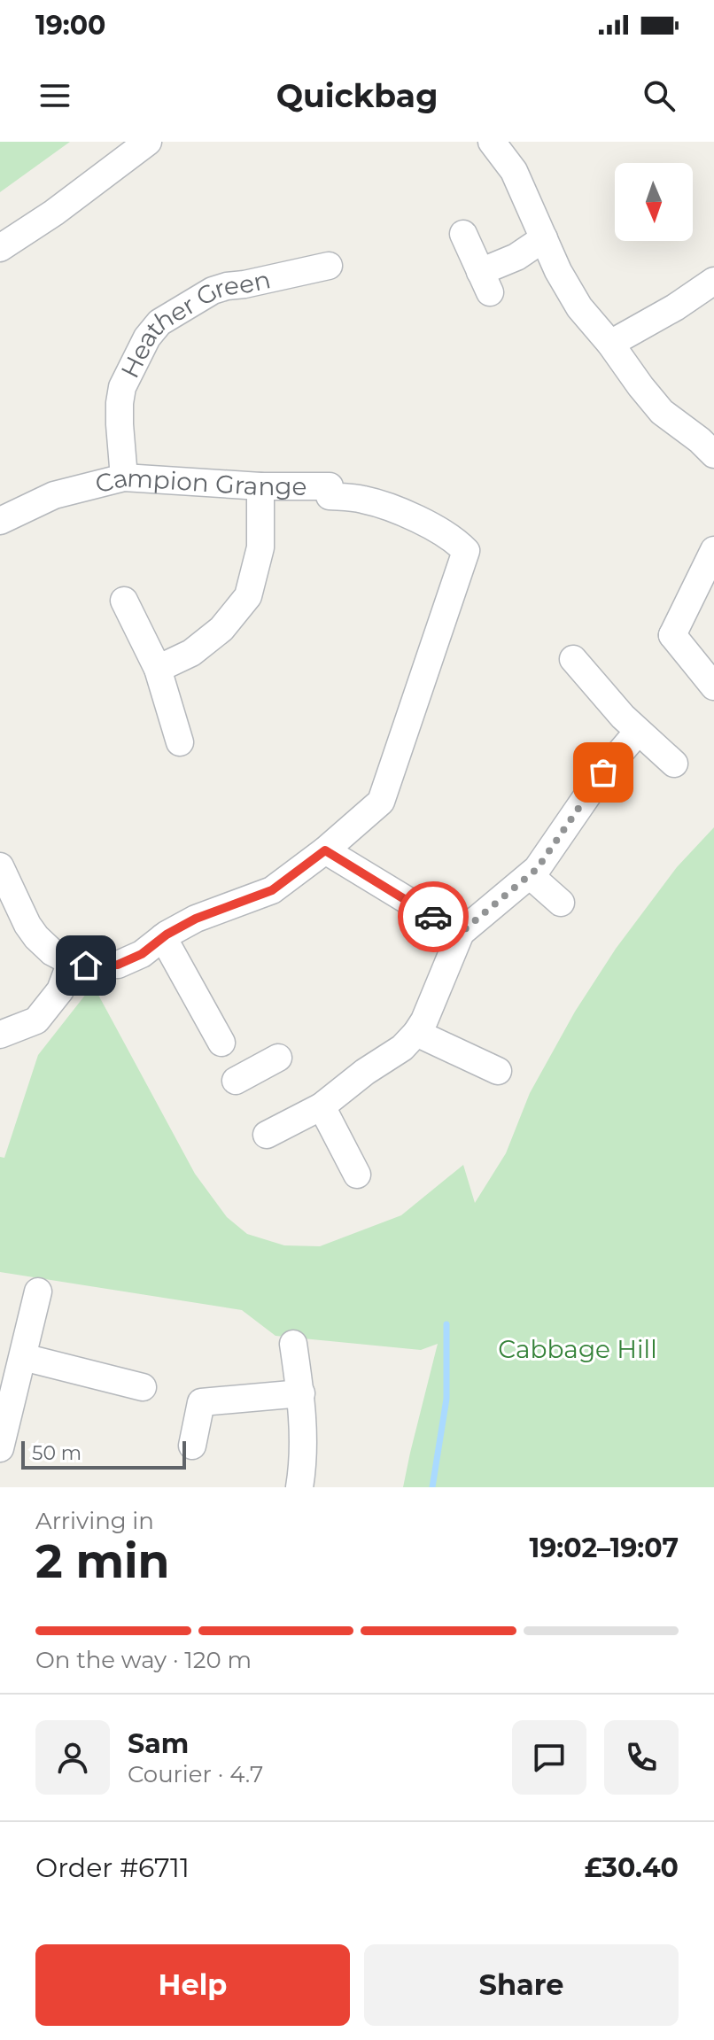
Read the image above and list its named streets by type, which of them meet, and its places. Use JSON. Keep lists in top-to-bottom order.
{
  "streets": {
    "street": ["Heather Green", "Campion Grange"]
  },
  "crossings": [
    ["Heather Green", "Campion Grange"]
  ],
  "parks": ["Cabbage Hill"],
  "scale_bar": "50 m",
  "north": "bottom",
  "page": {
    "status": "19:00",
    "header": "Quickbag",
    "scale": "50 m",
    "heading": ["2 min", "Arriving in", "19:02–19:07"],
    "panel": [
      "Sam",
      "Courier · 4.7",
      "Order #6711",
      "£30.40"
    ],
    "bar": "On the way · 120 m",
    "buttons": ["Help", "Share"]
  }
}
